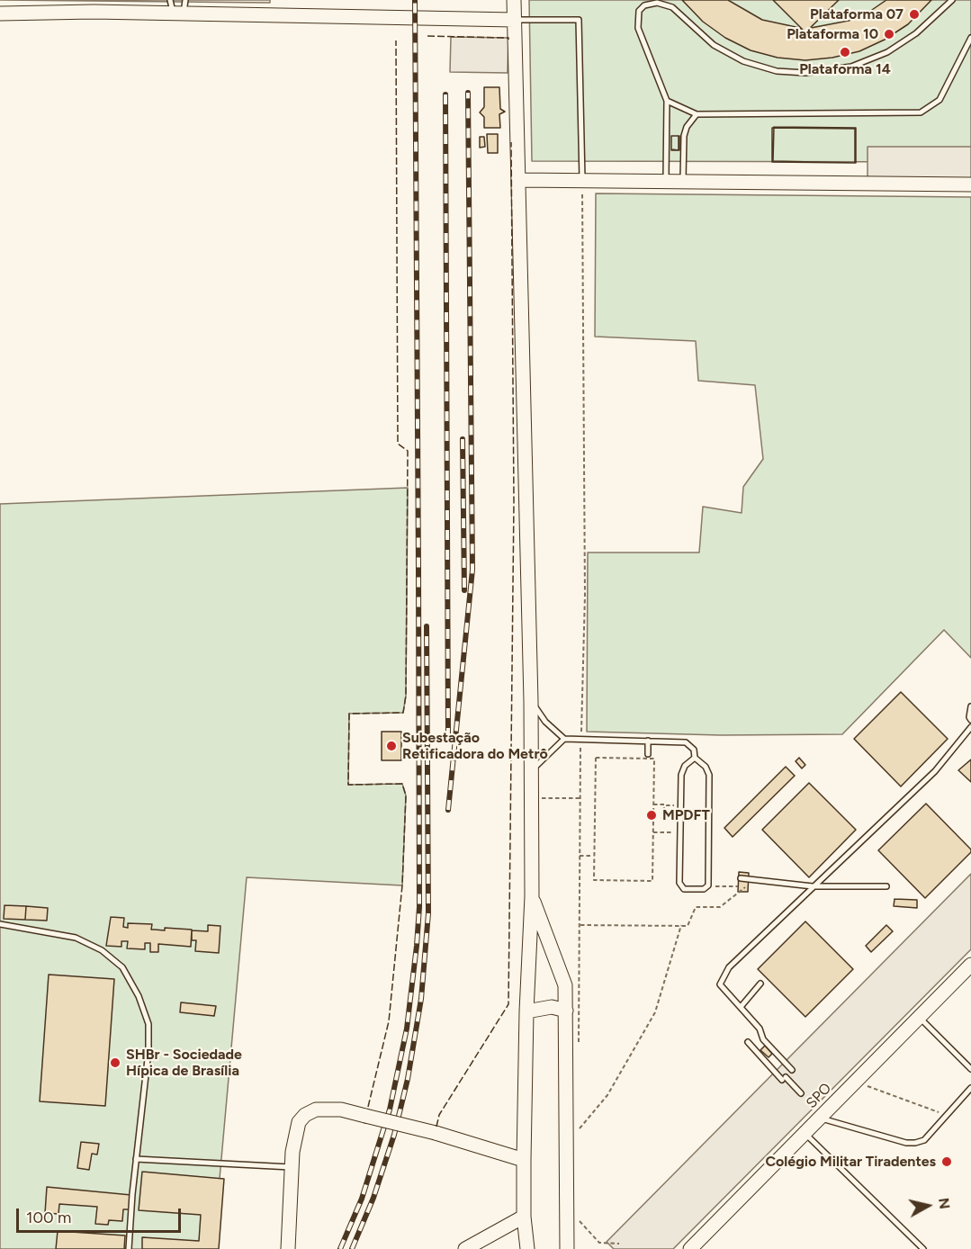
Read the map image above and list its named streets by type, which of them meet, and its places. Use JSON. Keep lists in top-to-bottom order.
{
  "streets": {
    "street": ["SPO"]
  },
  "places": [
    "Plataforma 07",
    "Plataforma 10",
    "Plataforma 14",
    "Subestação Retificadora do Metrô",
    "MPDFT",
    "SHBr - Sociedade Hípica de Brasília",
    "Colégio Militar Tiradentes"
  ],
  "scale_bar": "100 m",
  "north": "right"
}
